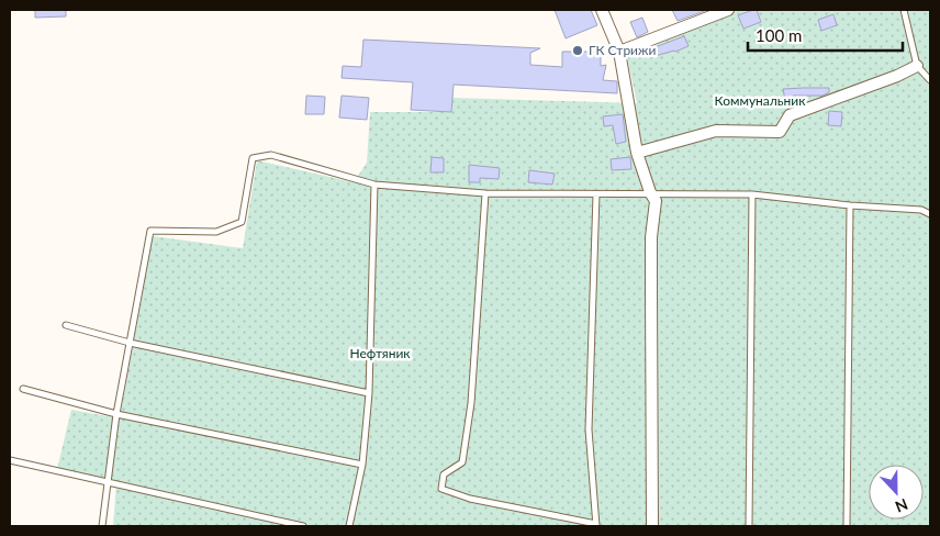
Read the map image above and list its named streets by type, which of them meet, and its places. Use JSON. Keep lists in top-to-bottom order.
{
  "parks": ["Коммунальник", "Нефтяник"],
  "places": ["ГК Стрижи"],
  "scale_bar": "100 m",
  "north": "bottom"
}
